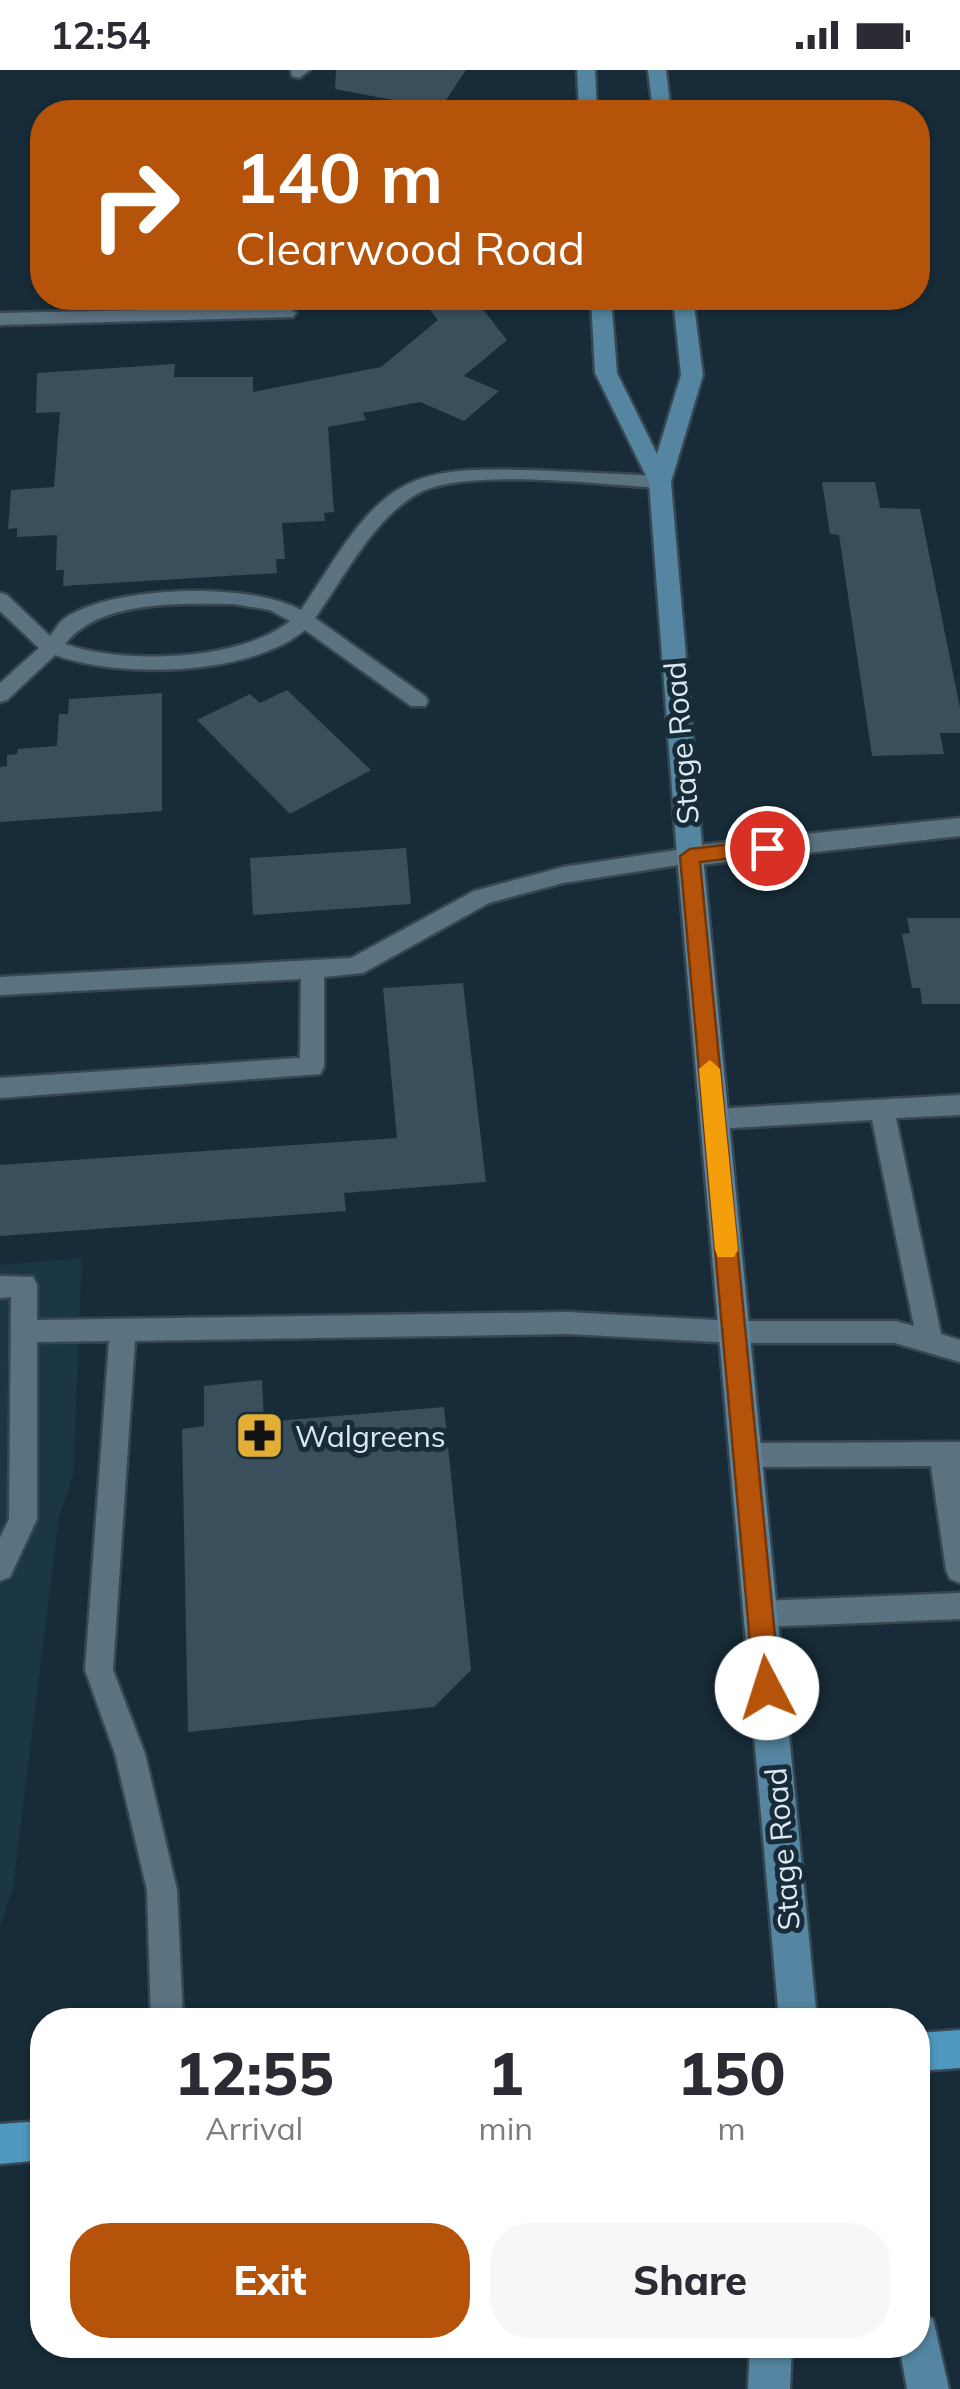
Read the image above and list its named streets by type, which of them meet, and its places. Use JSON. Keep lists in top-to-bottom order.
{
  "streets": {
    "main road": ["Stage Road"]
  },
  "places": {
    "pharmacy": ["Walgreens"]
  },
  "page": {
    "status": "12:54",
    "turn": ["140 m", "Clearwood Road"],
    "eta": [
      "12:55",
      "Arrival",
      "1",
      "min",
      "150",
      "m"
    ],
    "buttons": ["Exit", "Share"]
  }
}
